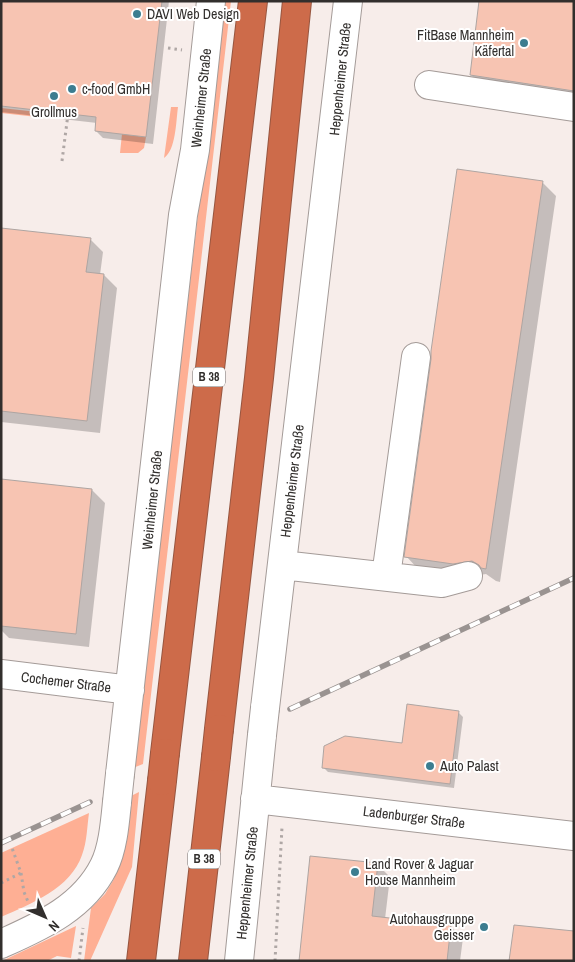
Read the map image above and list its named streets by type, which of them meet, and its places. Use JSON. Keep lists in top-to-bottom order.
{
  "streets": {
    "highway": ["B 38"],
    "street": [
      "Heppenheimer Straße",
      "Weinheimer Straße",
      "Cochemer Straße",
      "Ladenburger Straße"
    ]
  },
  "crossings": [
    ["Heppenheimer Straße", "Ladenburger Straße"],
    ["Weinheimer Straße", "Cochemer Straße"]
  ],
  "places": [
    "DAVI Web Design",
    "FitBase Mannheim Käfertal",
    "c-food GmbH",
    "Grollmus",
    "Auto Palast",
    "Land Rover & Jaguar House Mannheim",
    "Autohausgruppe Geisser"
  ],
  "north": "bottom right"
}
